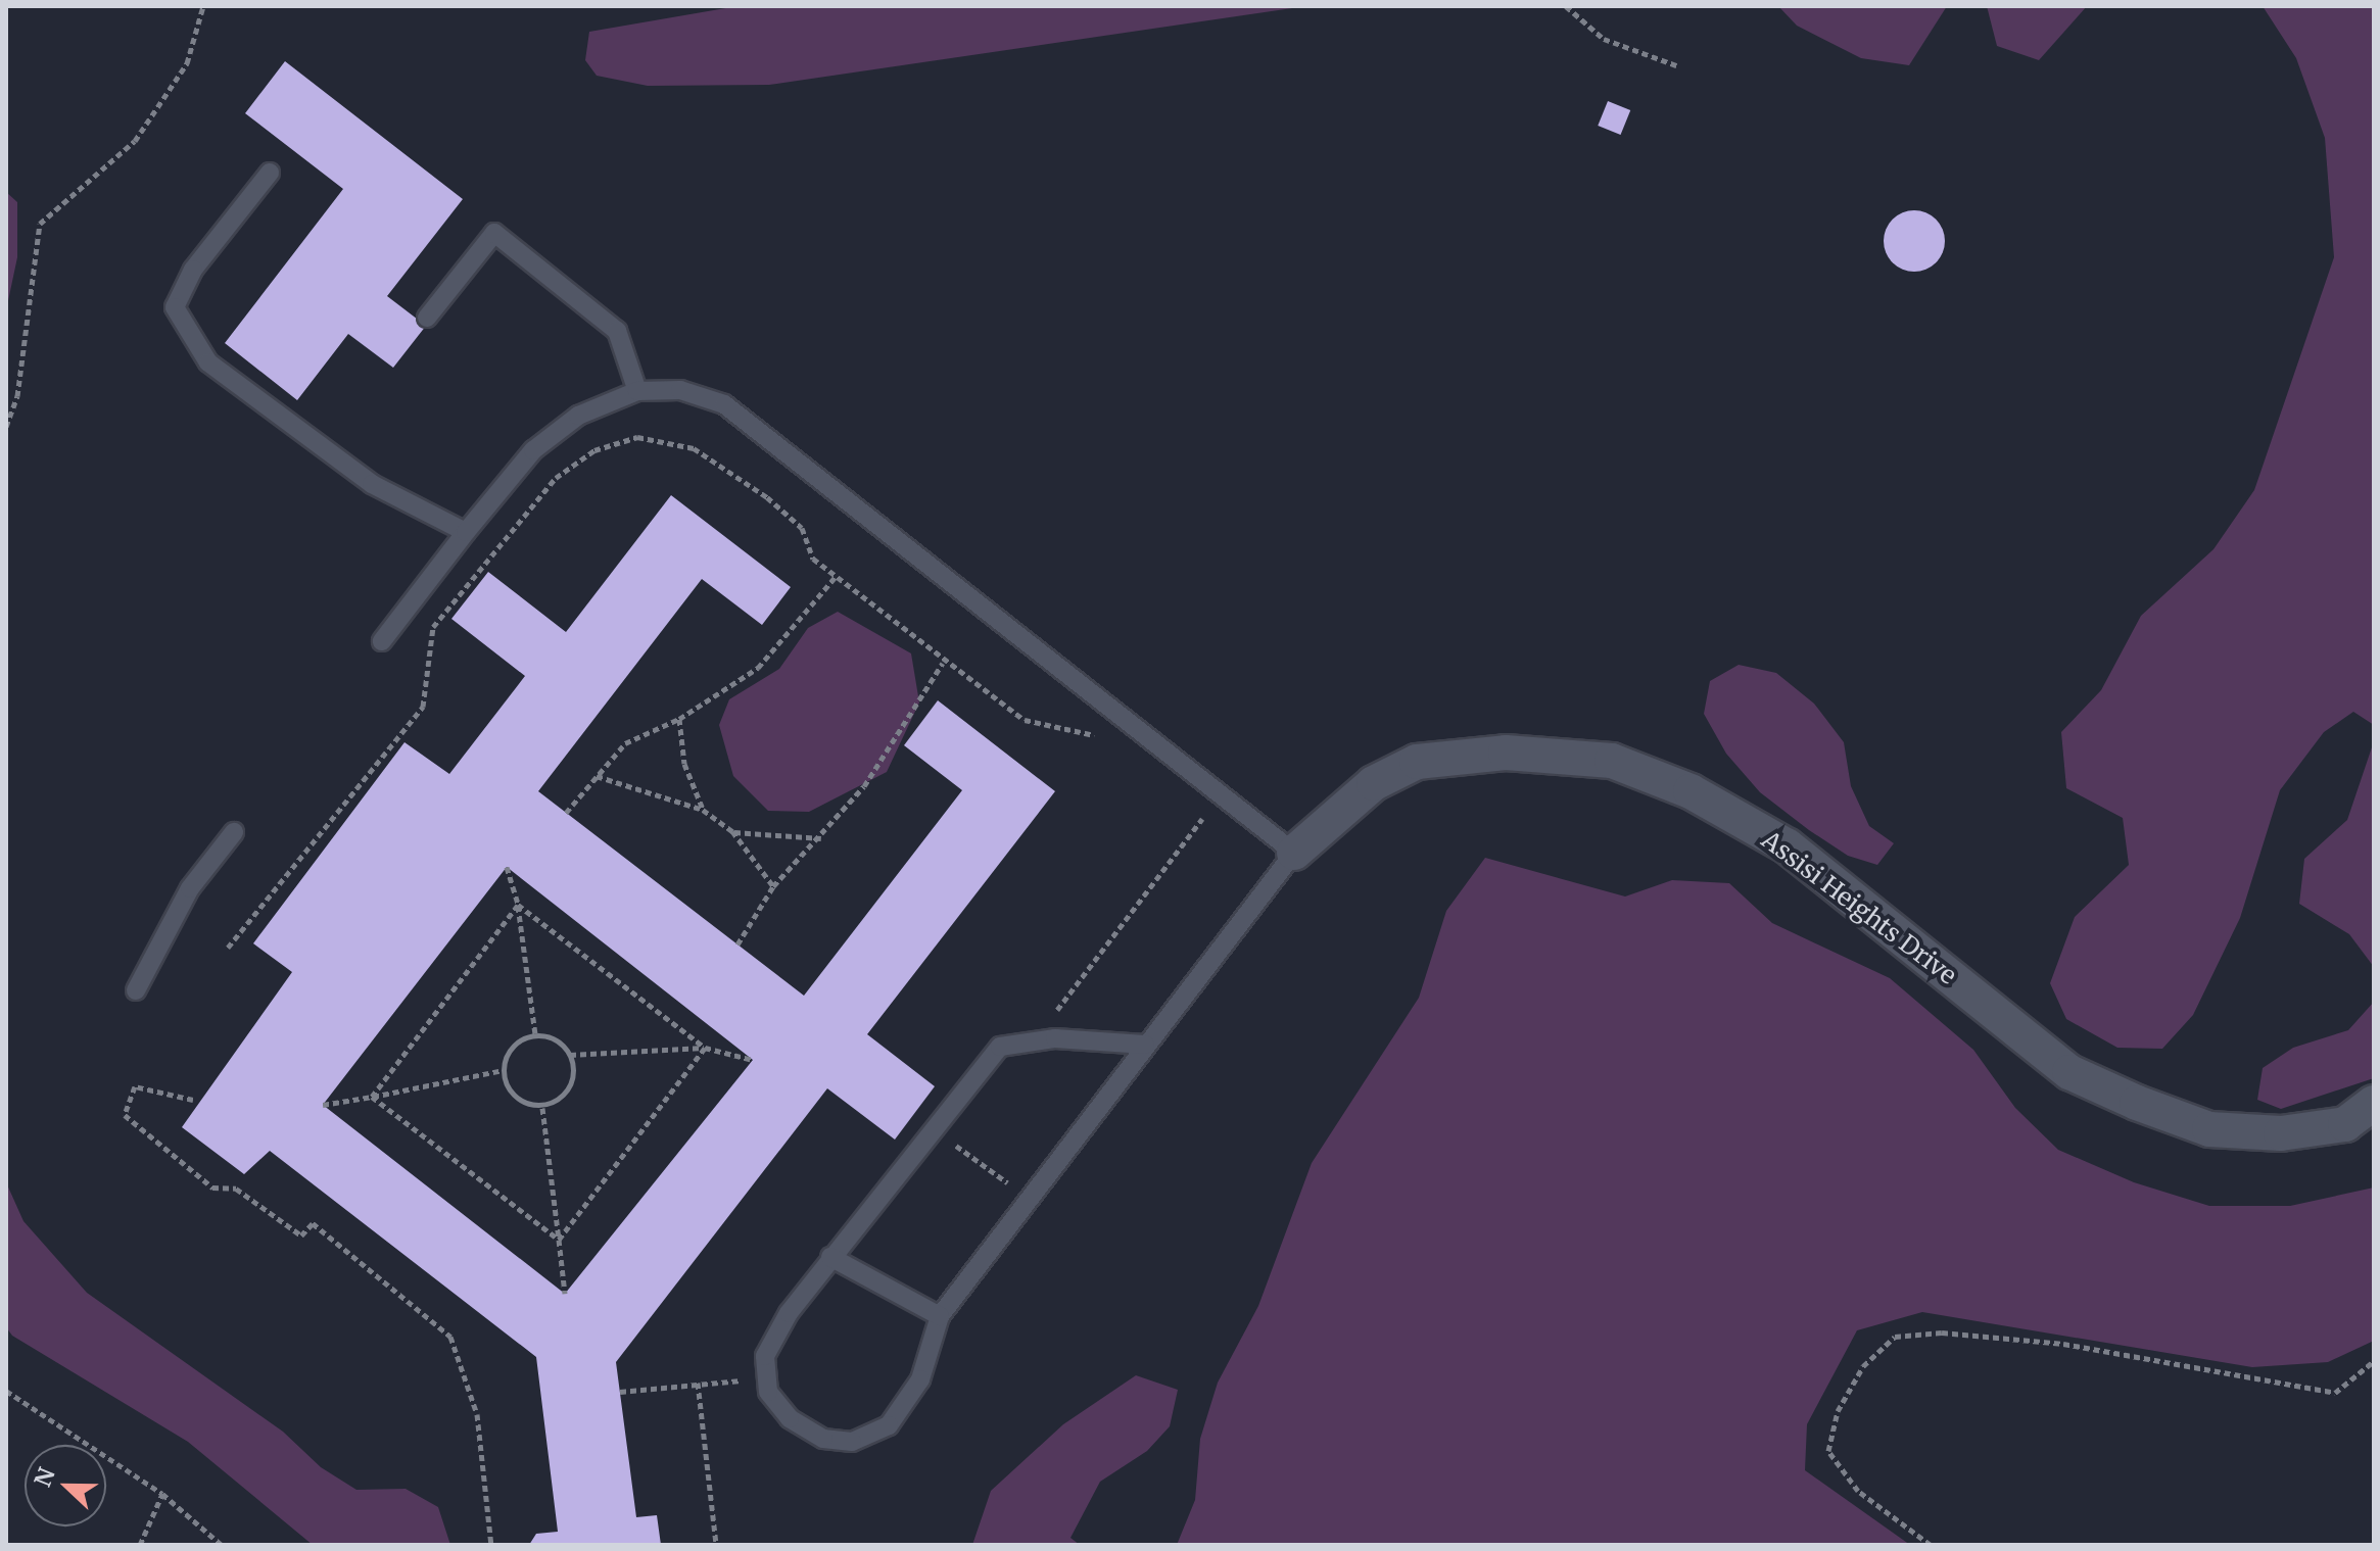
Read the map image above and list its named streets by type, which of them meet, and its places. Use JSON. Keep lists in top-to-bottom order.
{
  "streets": {
    "street": ["Assisi Heights Drive"]
  },
  "north": "left"
}
